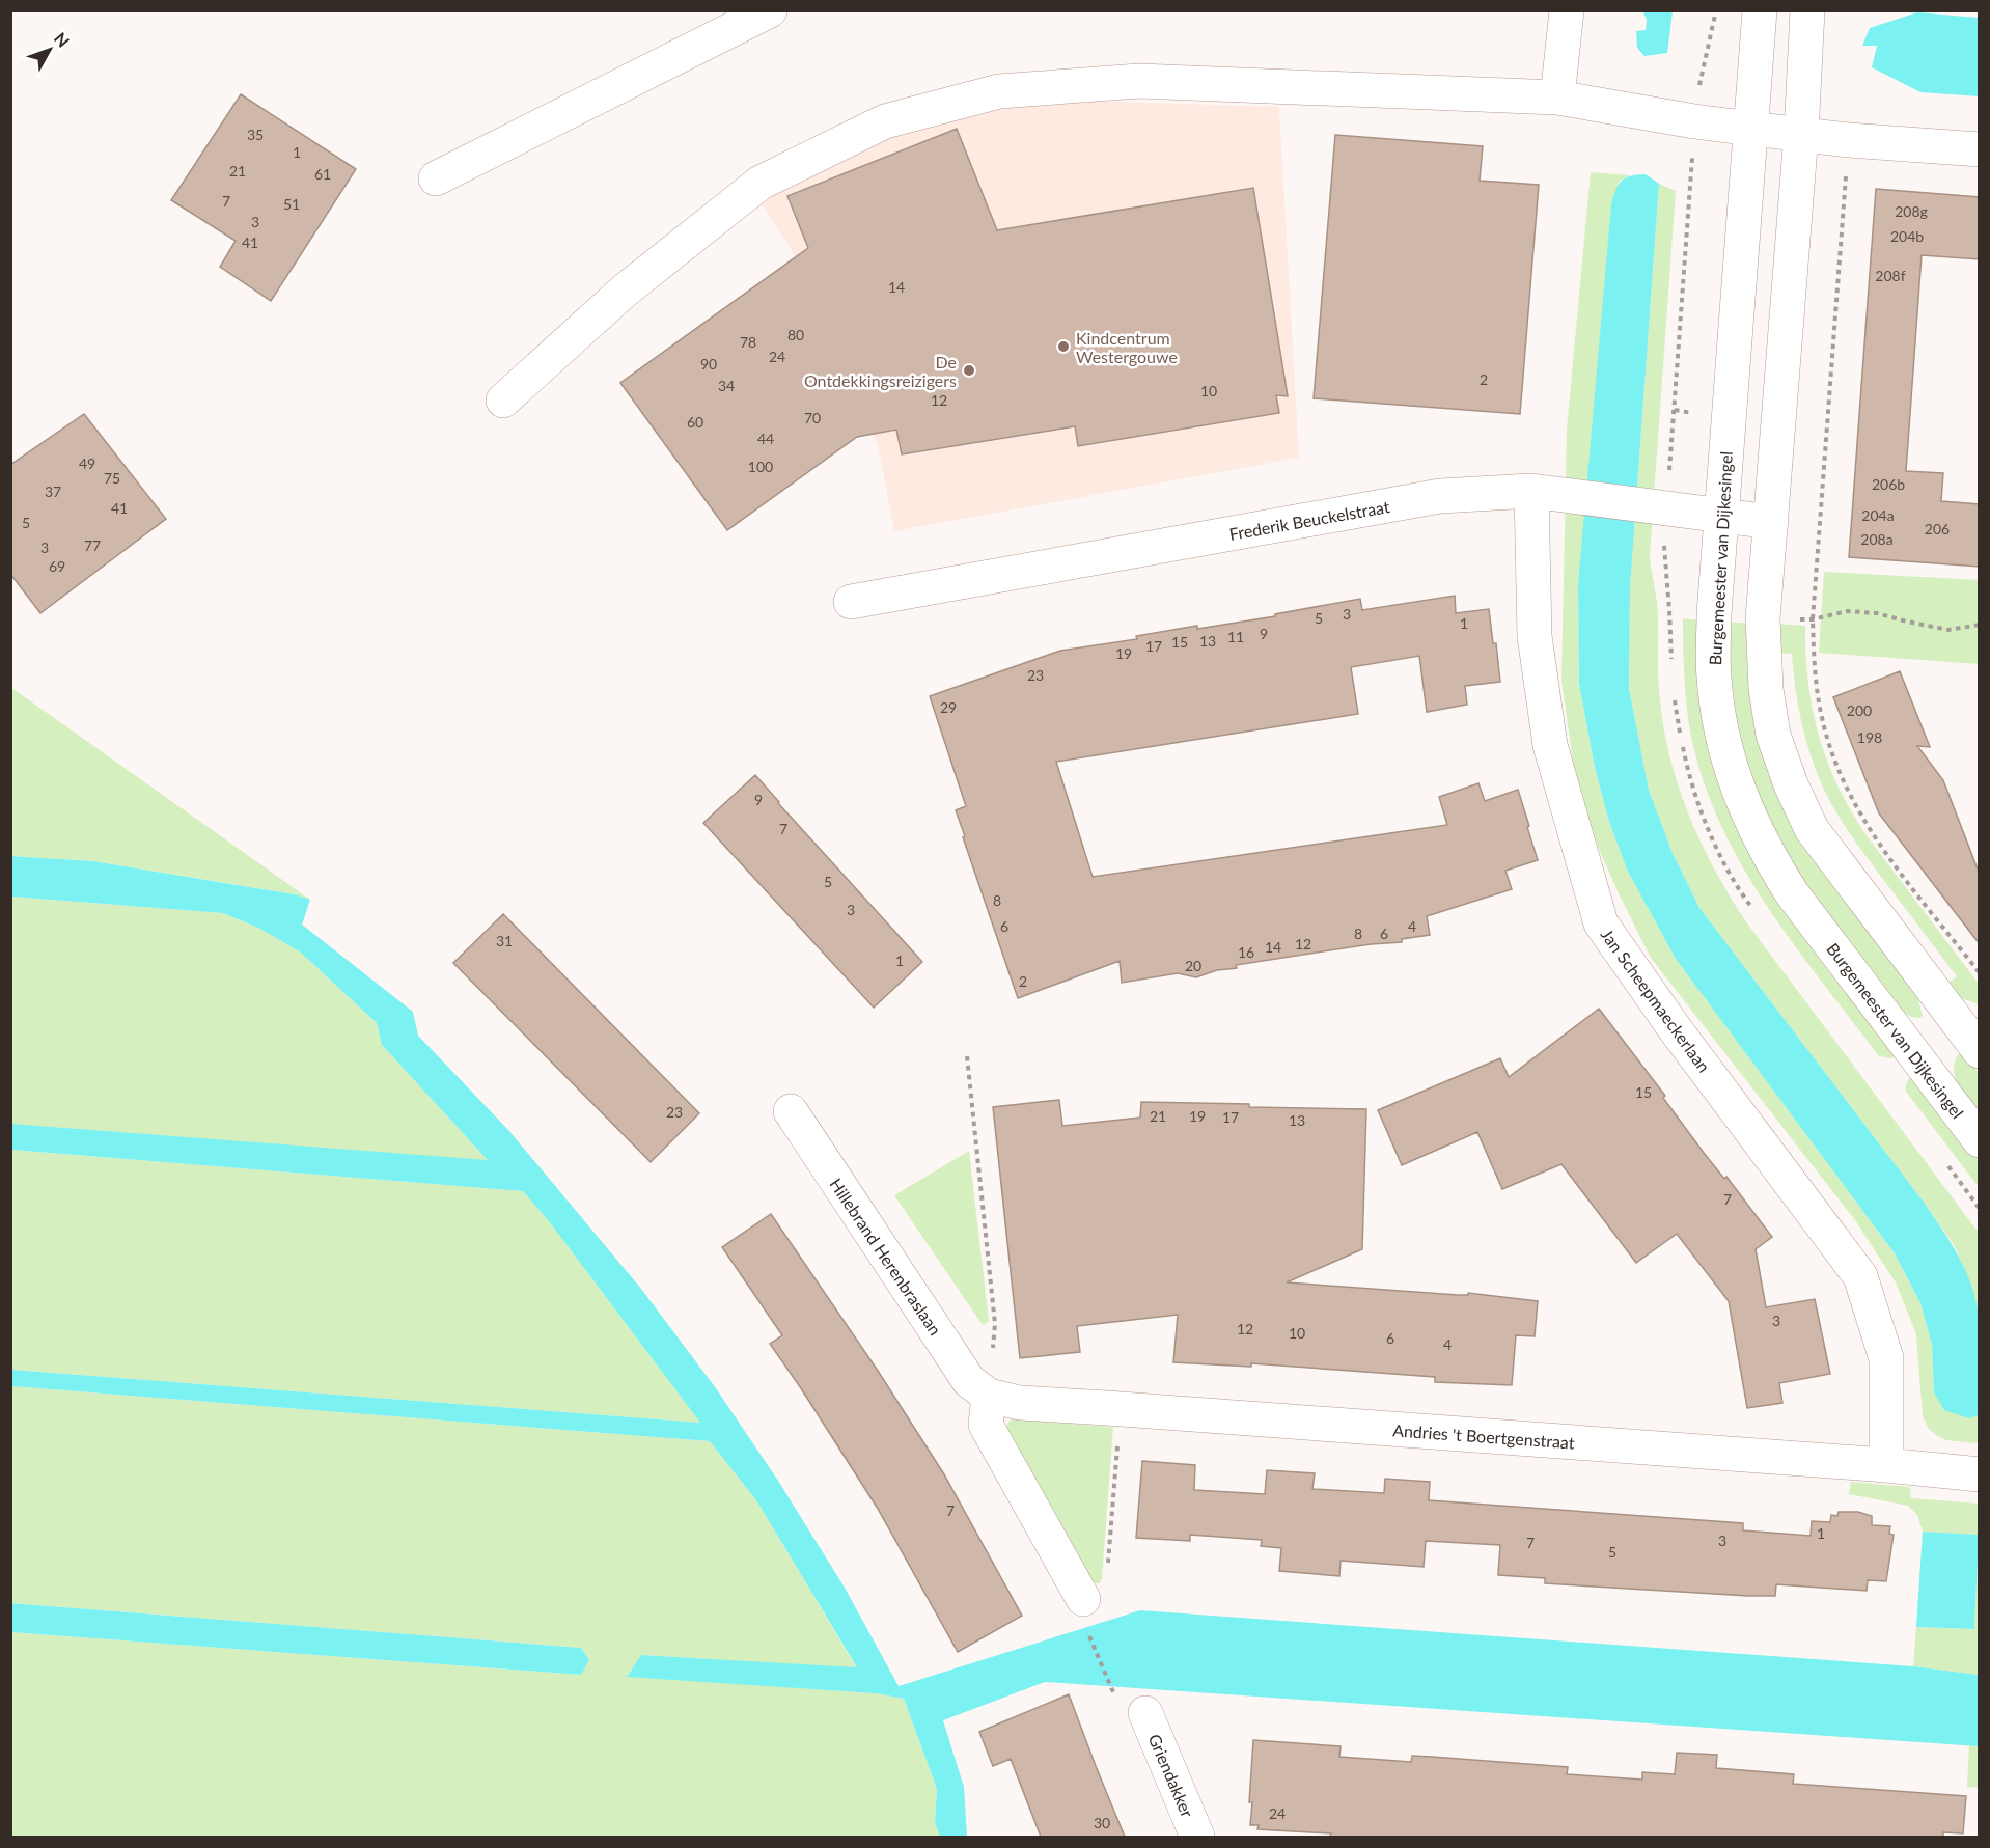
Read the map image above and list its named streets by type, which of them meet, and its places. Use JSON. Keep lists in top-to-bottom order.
{
  "streets": {
    "street": [
      "Frederik Beuckelstraat",
      "Burgemeester van Dijkesingel",
      "Jan Scheepmaeckerlaan",
      "Hillebrand Herenbraslaan",
      "Andries 't Boertgenstraat",
      "Griendakker"
    ]
  },
  "crossings": [
    ["Frederik Beuckelstraat", "Burgemeester van Dijkesingel"],
    ["Frederik Beuckelstraat", "Jan Scheepmaeckerlaan"],
    ["Jan Scheepmaeckerlaan", "Andries 't Boertgenstraat"],
    ["Hillebrand Herenbraslaan", "Andries 't Boertgenstraat"]
  ],
  "places": ["Kindcentrum Westergouwe", "De Ontdekkingsreizigers"],
  "house_numbers": [
    "35",
    "1",
    "21",
    "61",
    "7",
    "51",
    "208g",
    "3",
    "204b",
    "41",
    "208f",
    "14",
    "80",
    "78",
    "24",
    "90",
    "2",
    "34",
    "10",
    "12",
    "70",
    "60",
    "44",
    "49",
    "100",
    "75",
    "206b",
    "37",
    "41",
    "204a",
    "5",
    "206",
    "208a",
    "77",
    "3",
    "69",
    "3",
    "5",
    "1",
    "9",
    "11",
    "13",
    "15",
    "17",
    "19",
    "23",
    "29",
    "200",
    "198",
    "9",
    "7",
    "5",
    "8",
    "3",
    "6",
    "4",
    "8",
    "6",
    "31",
    "12",
    "14",
    "16",
    "1",
    "20",
    "2",
    "15",
    "23",
    "21",
    "19",
    "17",
    "13",
    "7",
    "3",
    "12",
    "10",
    "6",
    "4",
    "7",
    "1",
    "3",
    "7",
    "5",
    "24",
    "30"
  ],
  "north": "top right"
}
